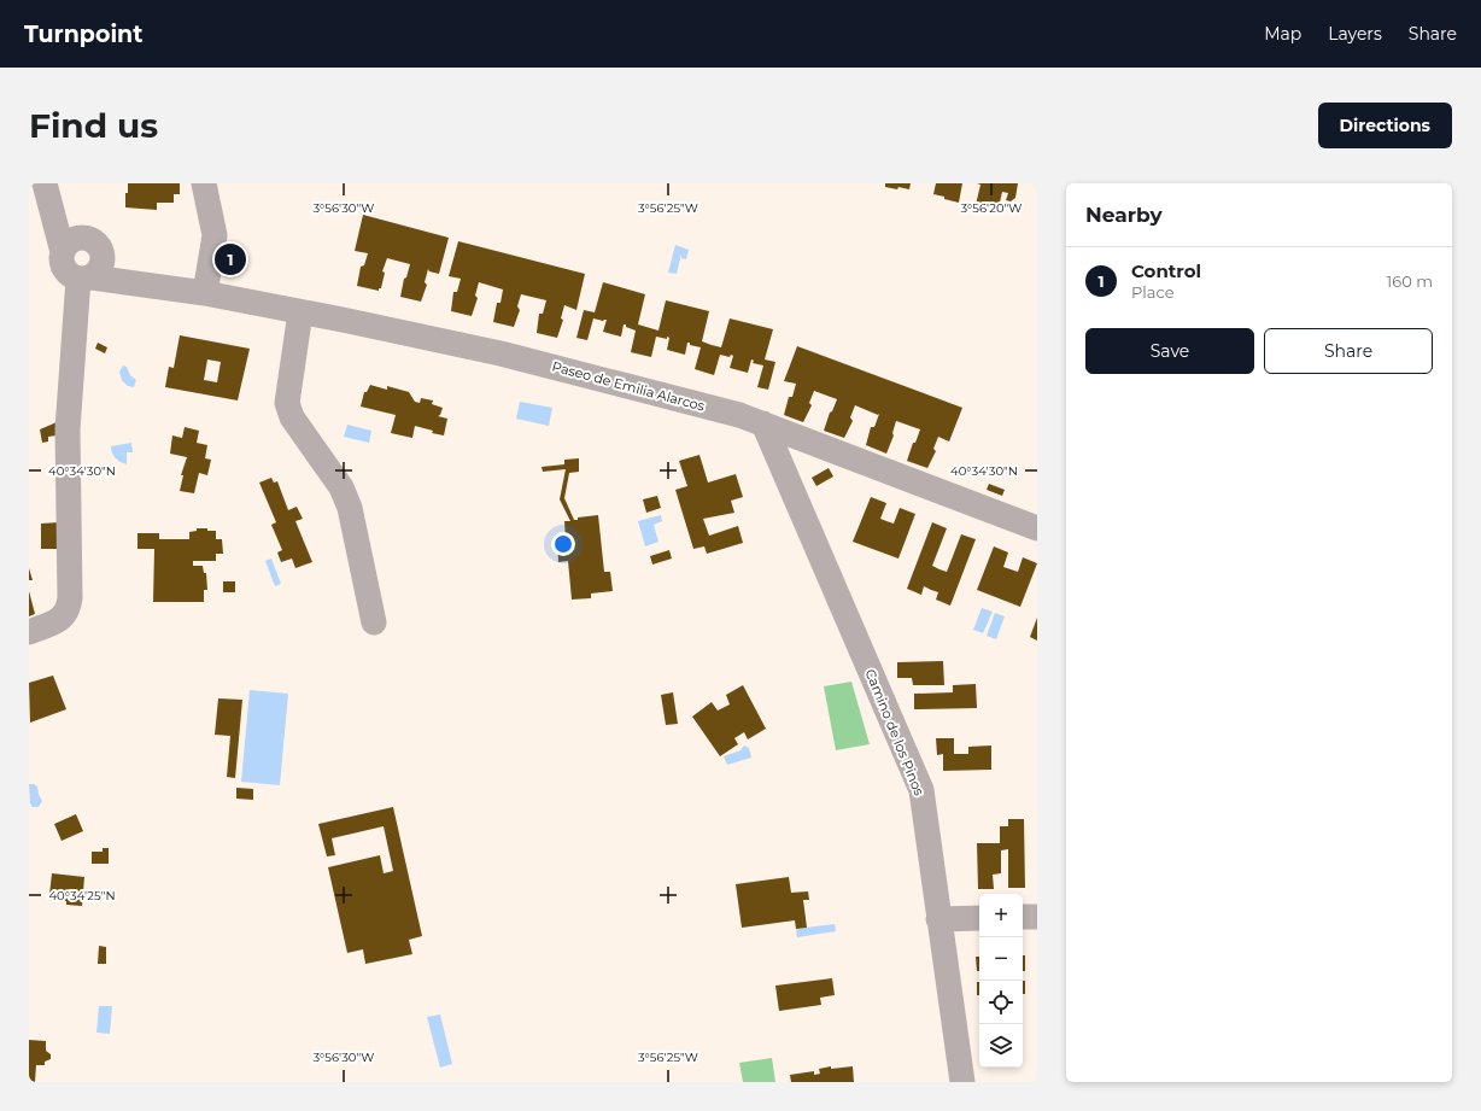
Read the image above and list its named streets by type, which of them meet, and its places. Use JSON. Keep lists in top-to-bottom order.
{
  "streets": {
    "street": ["Paseo de Emilia Alarcos", "Camino de los Pinos"]
  },
  "crossings": [
    ["Paseo de Emilia Alarcos", "Camino de los Pinos"]
  ],
  "page": {
    "header": "Turnpoint",
    "nav": ["Map", "Layers", "Share"],
    "buttons": [
      "Directions",
      ["Save", "Share"]
    ],
    "title": "Find us",
    "heading": "Nearby",
    "pins": "1",
    "list": [
      {
        "mark": "1",
        "name": "Control",
        "note": "Place",
        "value": "160 m"
      }
    ],
    "map_buttons": ["+", "−"]
  },
  "coordinates": [
    "3°56'30\"W",
    "3°56'25\"W",
    "3°56'20\"W",
    "40°34'30\"N",
    "40°34'25\"N"
  ]
}
